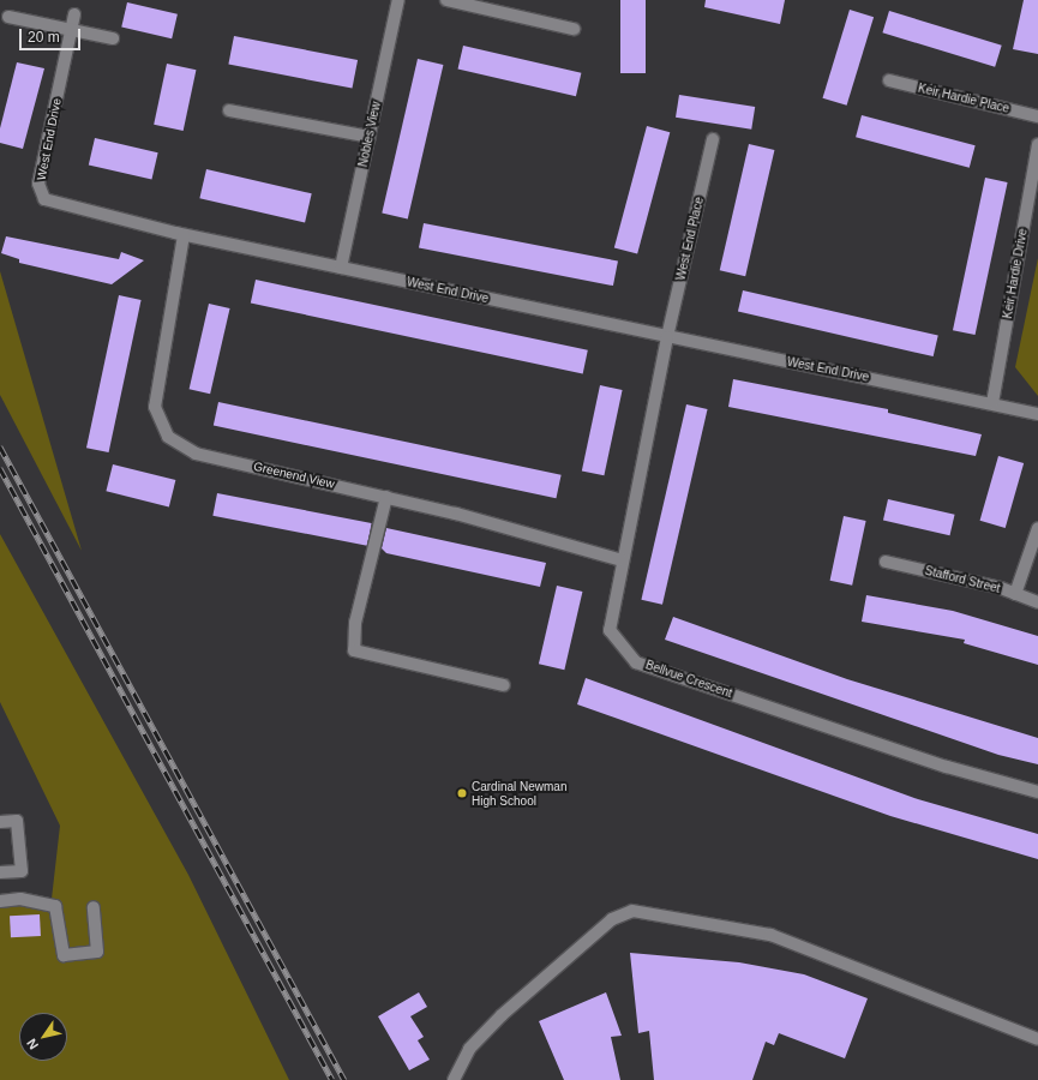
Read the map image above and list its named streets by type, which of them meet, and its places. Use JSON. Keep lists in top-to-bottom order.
{
  "streets": {
    "street": [
      "Keir Hardie Place",
      "Nobles View",
      "West End Drive",
      "West End Place",
      "Keir Hardie Drive",
      "Greenend View",
      "Stafford Street",
      "Bellvue Crescent"
    ]
  },
  "crossings": [
    ["Nobles View", "West End Drive"],
    ["West End Drive", "West End Place"],
    ["West End Drive", "Keir Hardie Drive"],
    ["West End Drive", "Greenend View"],
    ["West End Drive", "Bellvue Crescent"],
    ["West End Place", "Bellvue Crescent"],
    ["Greenend View", "Bellvue Crescent"]
  ],
  "places": ["Cardinal Newman High School"],
  "scale_bar": "20 m",
  "north": "bottom left"
}
